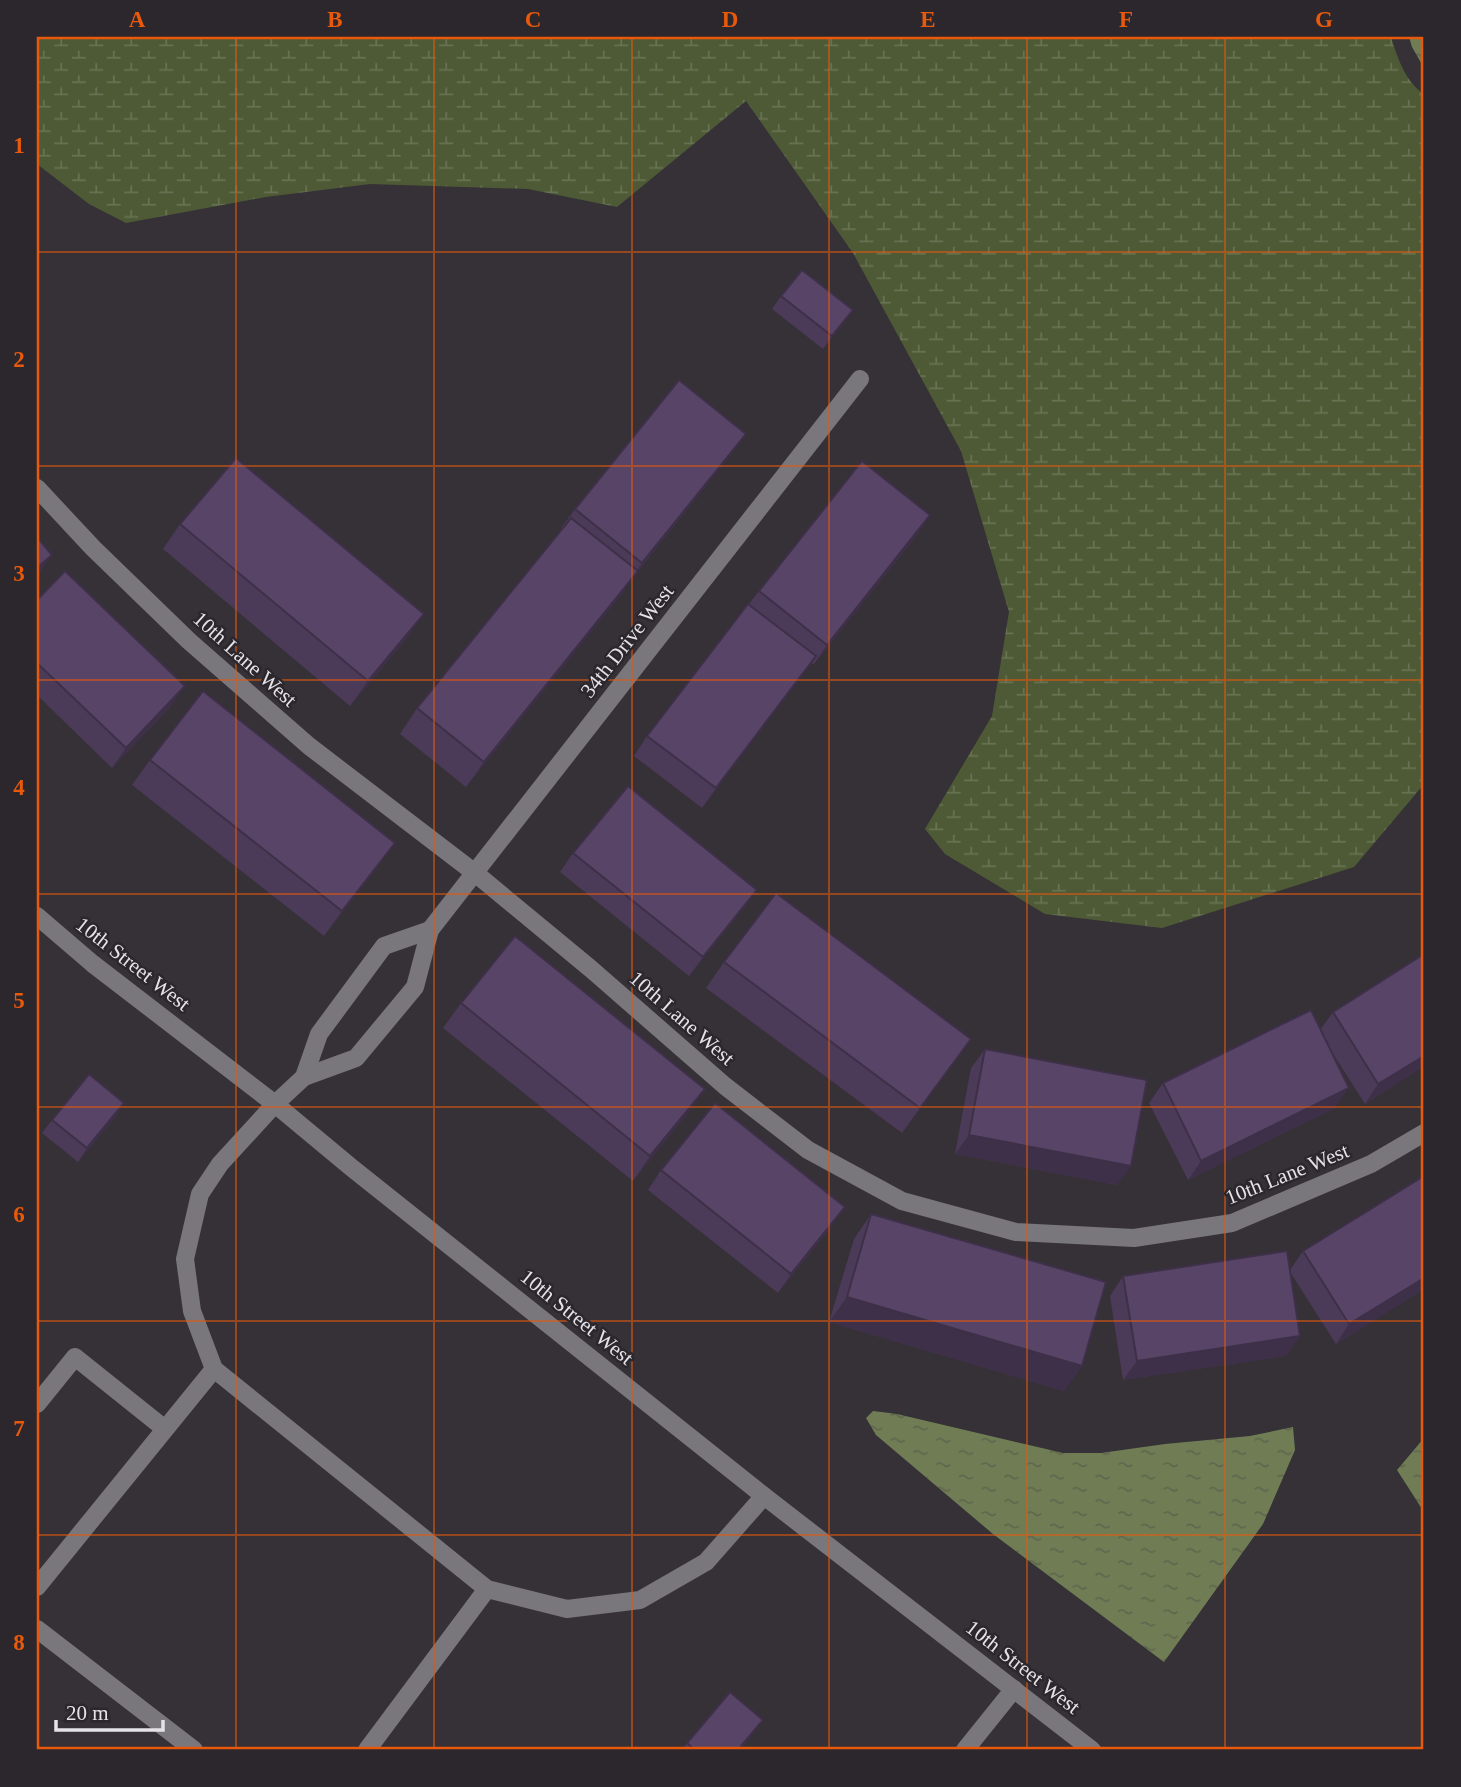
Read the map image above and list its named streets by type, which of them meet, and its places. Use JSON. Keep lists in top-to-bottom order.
{
  "streets": {
    "street": ["34th Drive West", "10th Lane West", "10th Street West"]
  },
  "crossings": [
    ["34th Drive West", "10th Lane West"],
    ["34th Drive West", "10th Street West"]
  ],
  "scale_bar": "20 m",
  "grid": {
    "columns": [
      "A",
      "B",
      "C",
      "D",
      "E",
      "F",
      "G"
    ],
    "rows": [
      "1",
      "2",
      "3",
      "4",
      "5",
      "6",
      "7",
      "8"
    ]
  }
}
